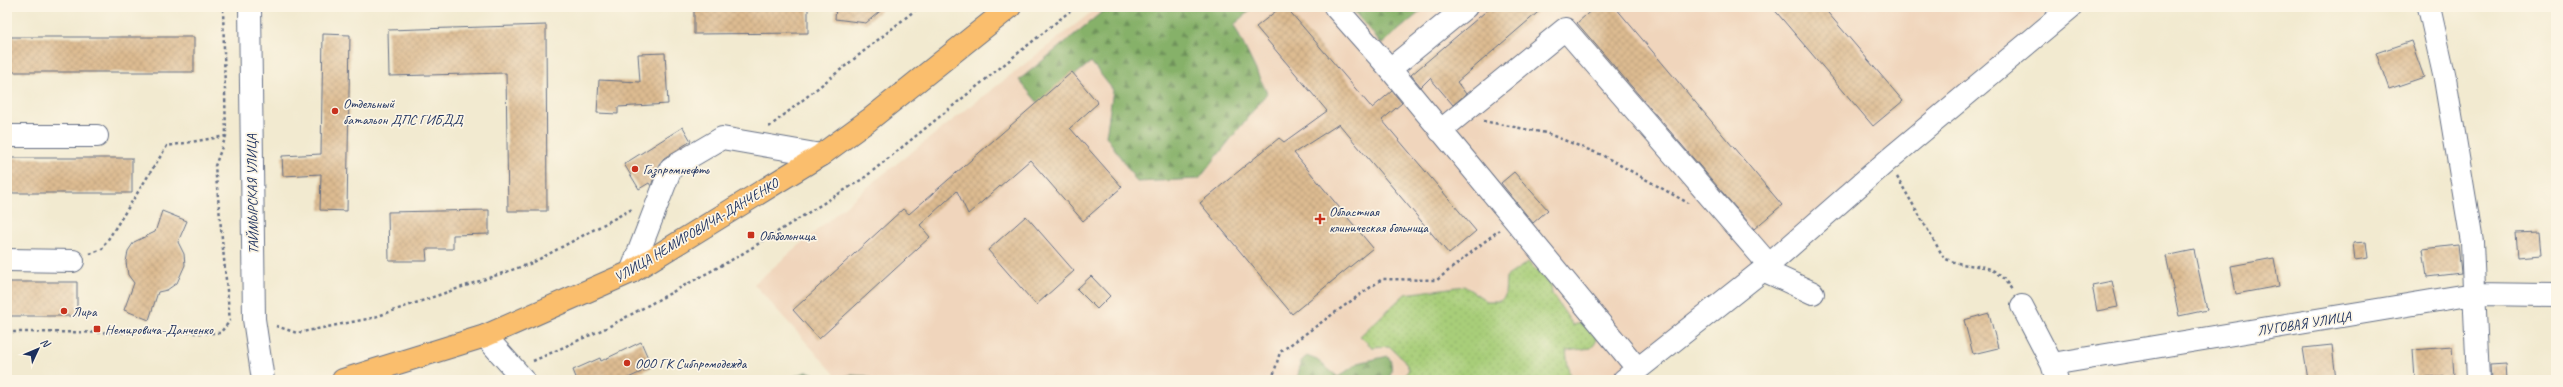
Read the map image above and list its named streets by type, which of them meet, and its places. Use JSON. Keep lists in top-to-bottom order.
{
  "streets": {
    "main road": ["УЛИЦА НЕМИРОВИЧА-ДАНЧЕНКО"],
    "street": ["ТАЙМЫРСКАЯ УЛИЦА", "ЛУГОВАЯ УЛИЦА"]
  },
  "places": {
    "other": [
      "Отдельный батальон ДПС ГИБДД",
      "Газпромнефть",
      "Лира",
      "ООО ГК Сибпромодежда"
    ],
    "health": ["Областная клиническая больница"],
    "transit": ["Облбольница", "Немировича-Данченко"]
  },
  "north": "top right"
}
